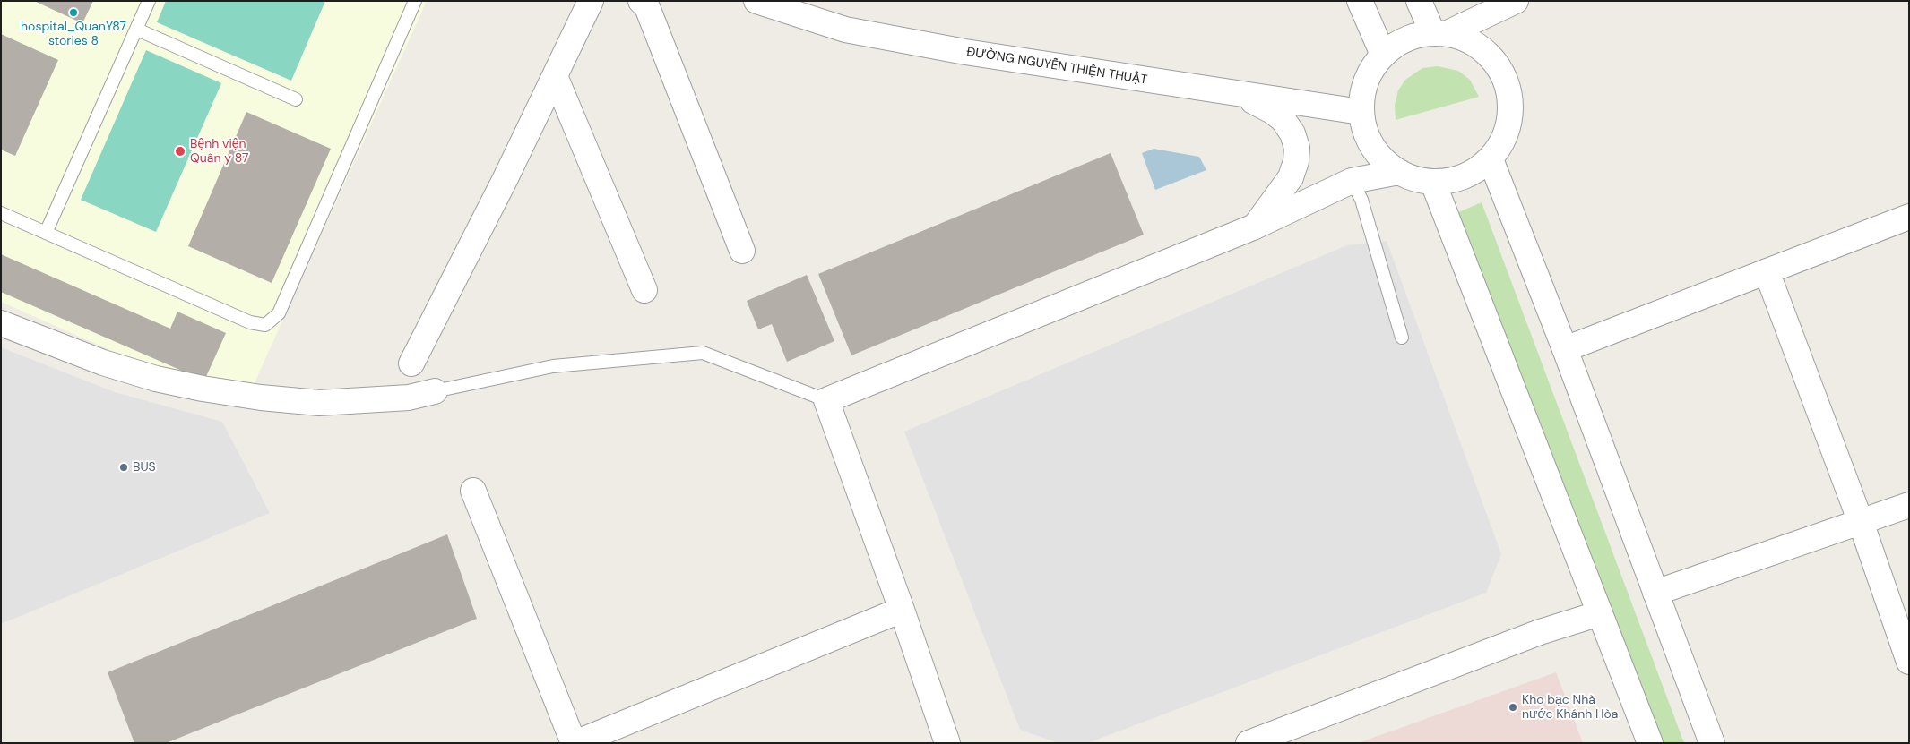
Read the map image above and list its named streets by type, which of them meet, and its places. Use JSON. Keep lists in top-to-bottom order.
{
  "streets": {
    "street": ["ĐƯỜNG NGUYỄN THIỆN THUẬT"]
  },
  "places": [
    "hospital_QuanY87 stories 8",
    "Bệnh viện Quân y 87",
    "BUS",
    "Kho bạc Nhà nước Khánh Hòa"
  ]
}
